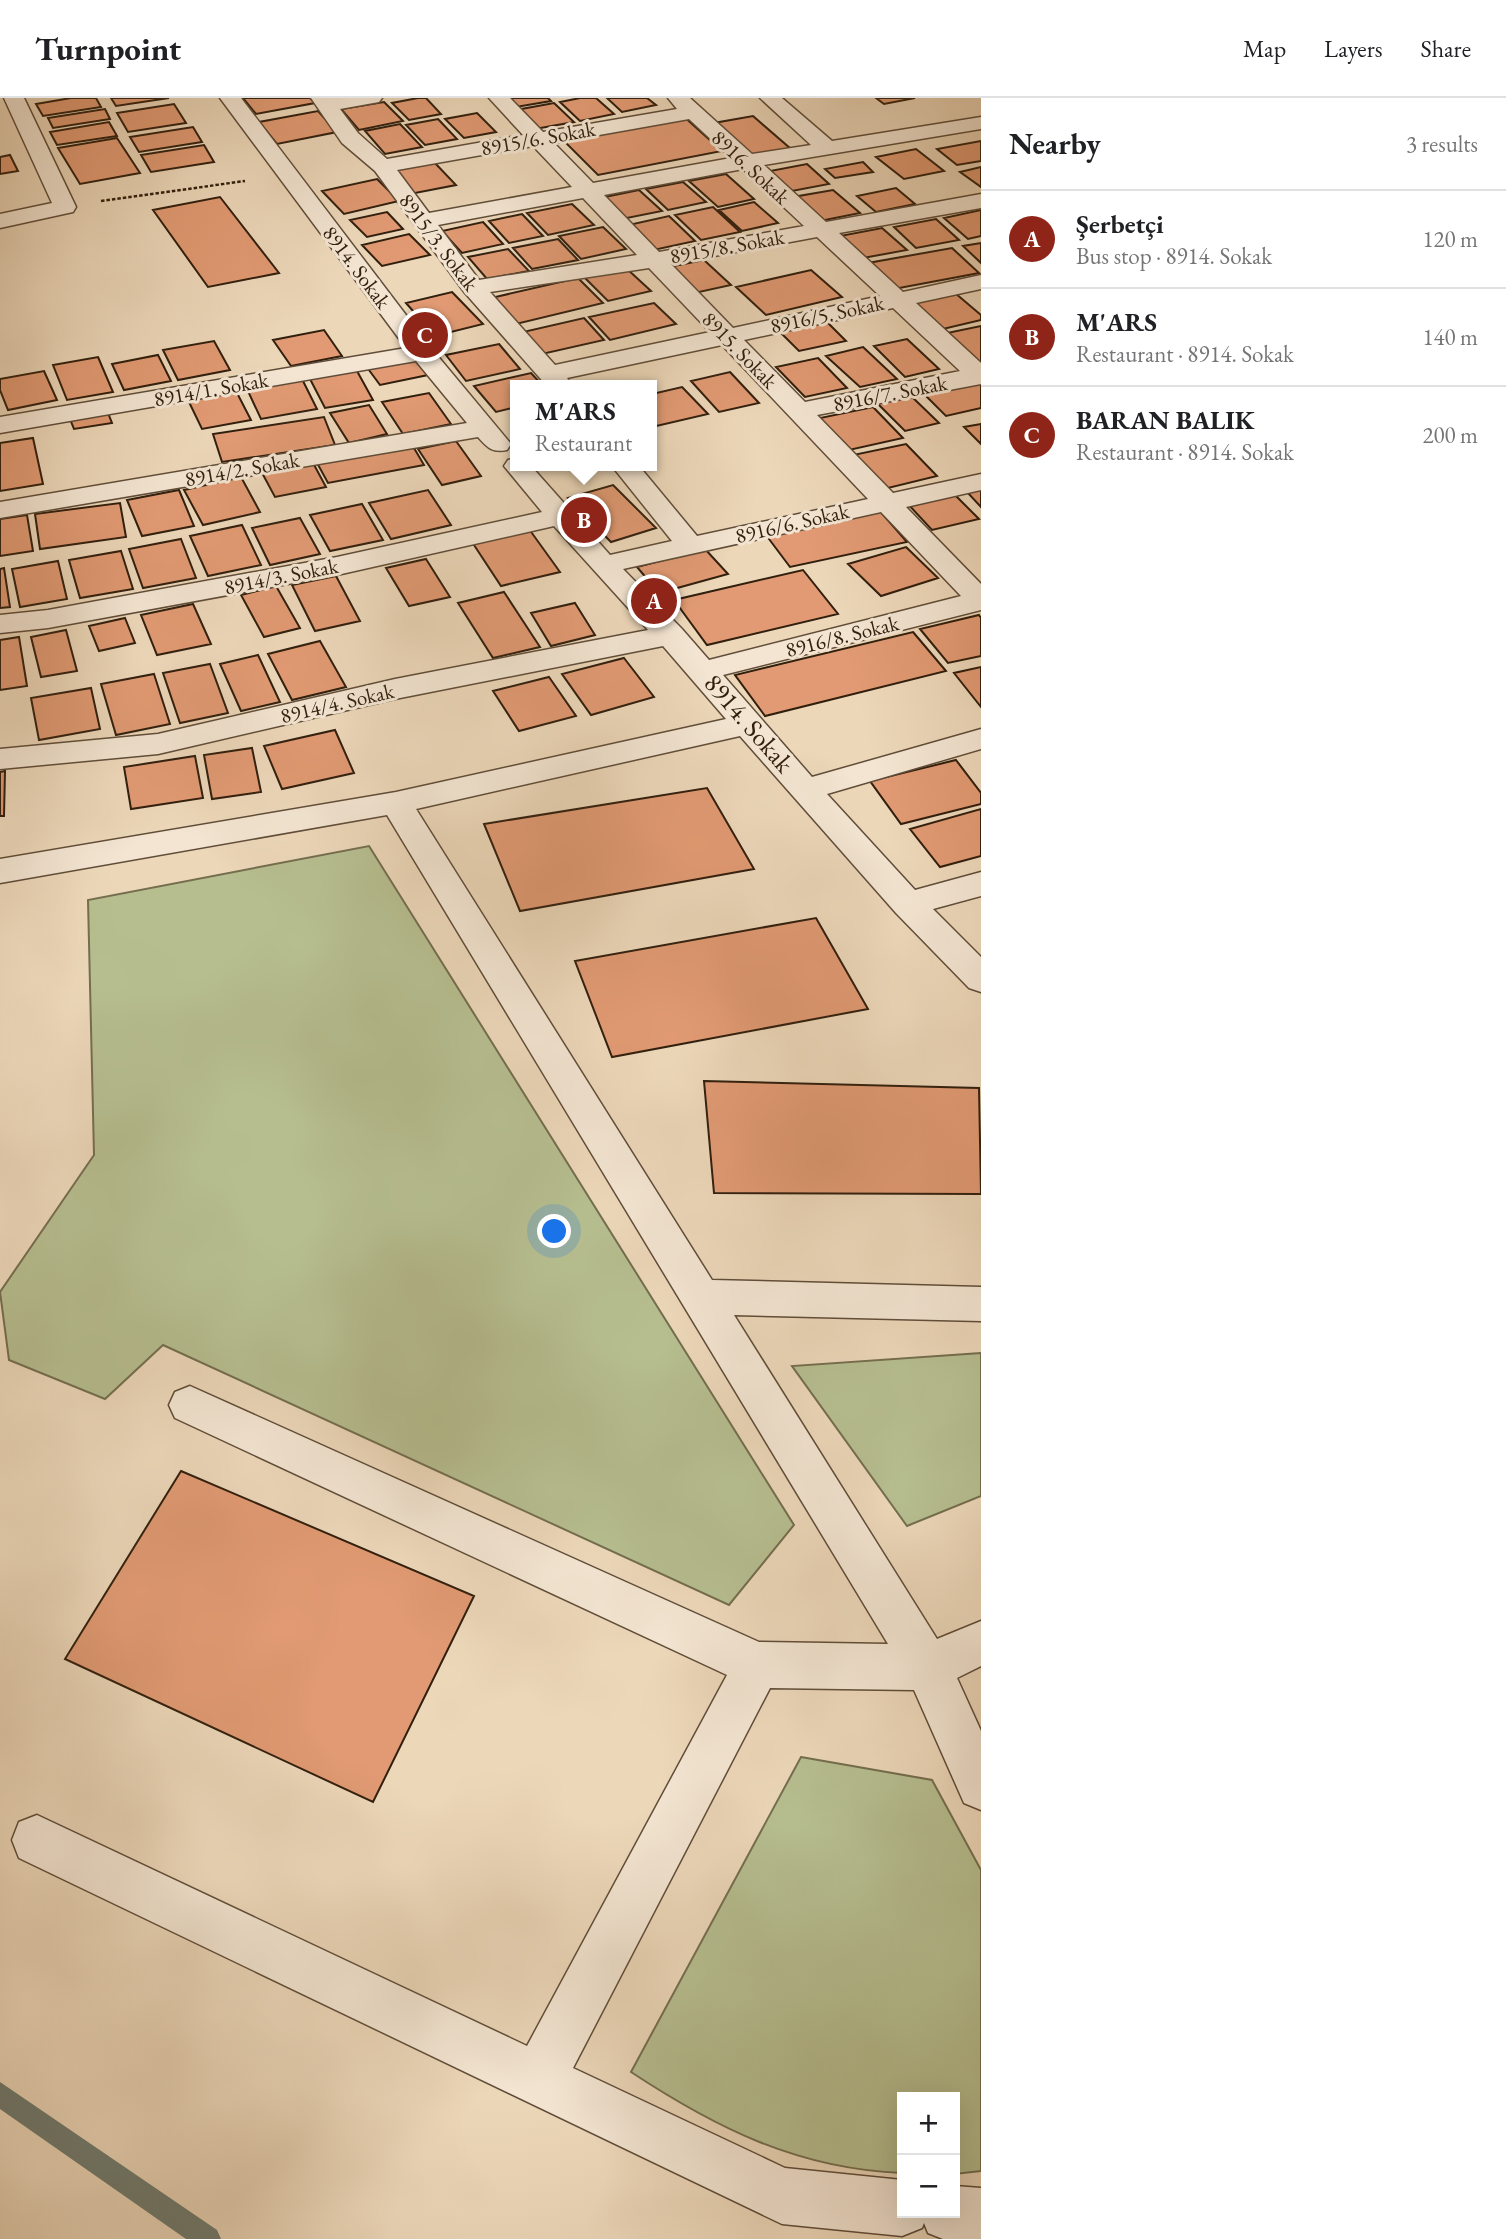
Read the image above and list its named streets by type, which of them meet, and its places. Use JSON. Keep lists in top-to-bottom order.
{
  "streets": {
    "street": [
      "8915/6. Sokak",
      "8916. Sokak",
      "8915/3. Sokak",
      "8915/8. Sokak",
      "8914. Sokak",
      "8916/5. Sokak",
      "8915. Sokak",
      "8914/1. Sokak",
      "8916/7. Sokak",
      "8914/2. Sokak",
      "8916/6. Sokak",
      "8914/3. Sokak",
      "8916/8. Sokak",
      "8914/4. Sokak"
    ]
  },
  "crossings": [
    ["8915/6. Sokak", "8916. Sokak"],
    ["8915/6. Sokak", "8915/3. Sokak"],
    ["8915/6. Sokak", "8915. Sokak"],
    ["8916. Sokak", "8915/8. Sokak"],
    ["8916. Sokak", "8916/5. Sokak"],
    ["8916. Sokak", "8916/7. Sokak"],
    ["8915/3. Sokak", "8915/8. Sokak"],
    ["8915/3. Sokak", "8916/5. Sokak"],
    ["8915/8. Sokak", "8915. Sokak"],
    ["8914. Sokak", "8914/1. Sokak"],
    ["8914. Sokak", "8914/2. Sokak"],
    ["8914. Sokak", "8916/6. Sokak"],
    ["8914. Sokak", "8914/3. Sokak"],
    ["8914. Sokak", "8916/8. Sokak"],
    ["8914. Sokak", "8914/4. Sokak"],
    ["8916/5. Sokak", "8915. Sokak"],
    ["8915. Sokak", "8916/7. Sokak"],
    ["8915. Sokak", "8916/6. Sokak"],
    ["8915. Sokak", "8916/8. Sokak"]
  ],
  "page": {
    "header": "Turnpoint",
    "nav": ["Map", "Layers", "Share"],
    "heading": ["Nearby", "3 results"],
    "list": [
      {
        "mark": "A",
        "name": "Şerbetçi",
        "note": "Bus stop · 8914. Sokak",
        "value": "120 m"
      },
      {
        "mark": "B",
        "name": "M'ARS",
        "note": "Restaurant · 8914. Sokak",
        "value": "140 m"
      },
      {
        "mark": "C",
        "name": "BARAN BALIK",
        "note": "Restaurant · 8914. Sokak",
        "value": "200 m"
      }
    ],
    "pins": ["C", "B", "A"],
    "popup": ["M'ARS", "Restaurant"],
    "map_buttons": ["+", "−"]
  }
}
